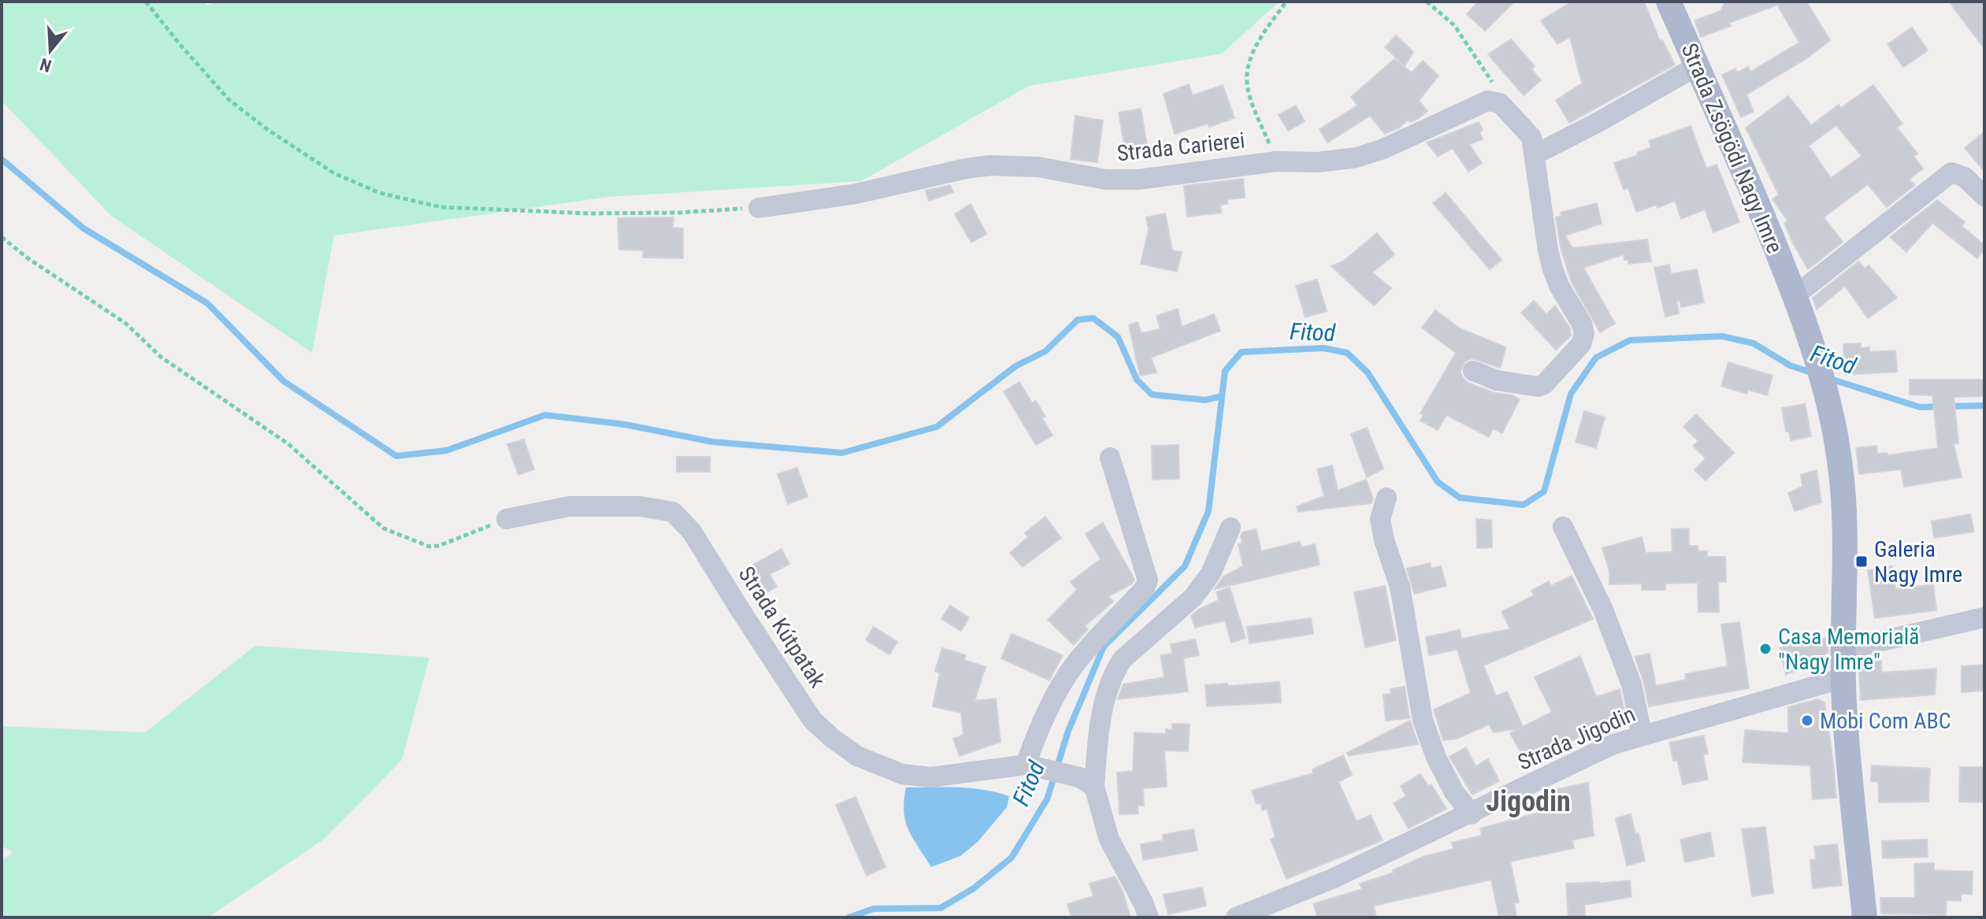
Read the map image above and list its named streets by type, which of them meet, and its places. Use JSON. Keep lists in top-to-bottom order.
{
  "streets": {
    "main road": ["Strada Zsögödi Nagy Imre"],
    "street": ["Strada Carierei", "Strada Kútpatak", "Strada Jigodin"]
  },
  "crossings": [
    ["Strada Zsögödi Nagy Imre", "Strada Jigodin"]
  ],
  "districts": ["Jigodin"],
  "water": ["Fitod"],
  "places": {
    "transit": ["Galeria Nagy Imre"],
    "other": ["Casa Memorială \"Nagy Imre\"", "Mobi Com ABC"]
  },
  "north": "bottom"
}
